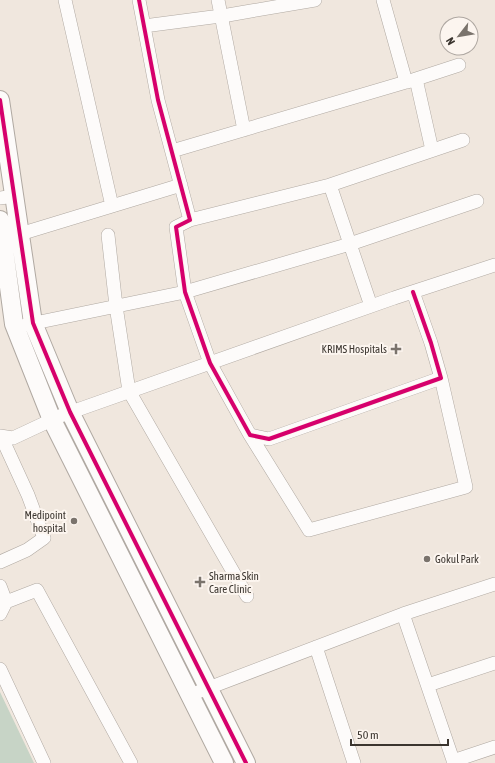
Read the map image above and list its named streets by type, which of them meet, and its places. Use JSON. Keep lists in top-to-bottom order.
{
  "places": {
    "health": ["KRIMS Hospitals", "Sharma Skin Care Clinic"],
    "other": ["Medipoint hospital", "Gokul Park"]
  },
  "scale_bar": "50 m",
  "north": "bottom left"
}
